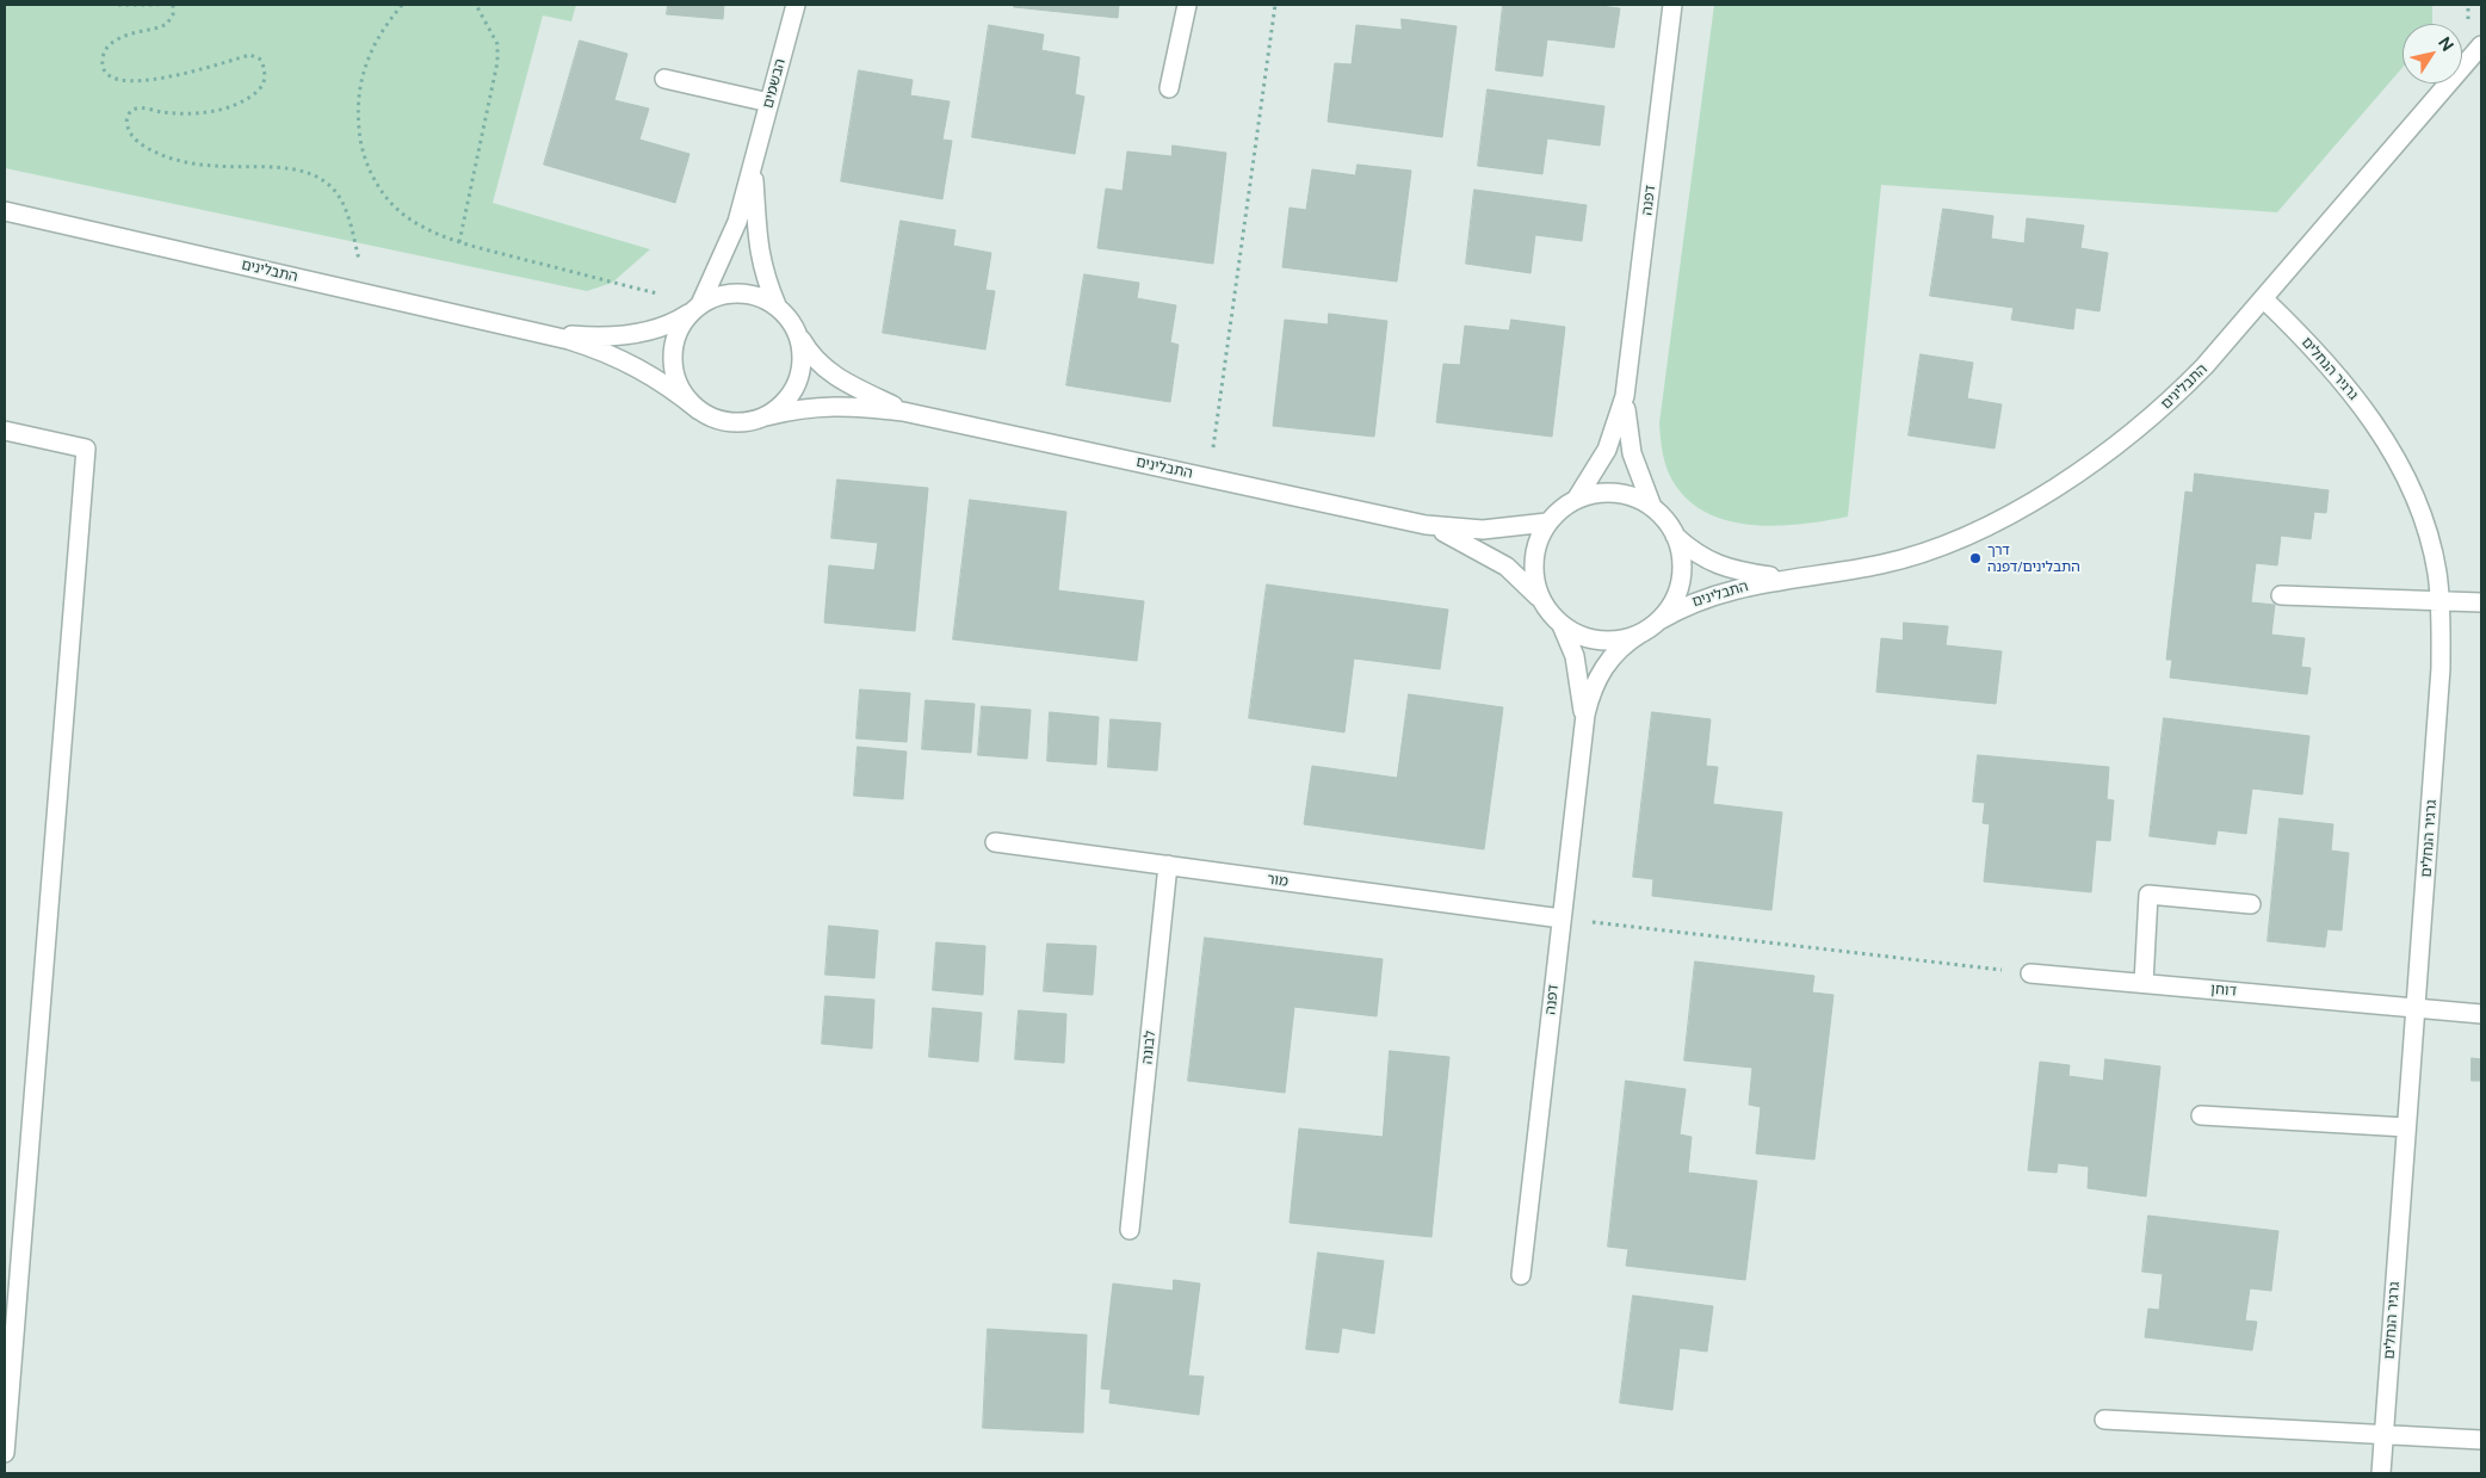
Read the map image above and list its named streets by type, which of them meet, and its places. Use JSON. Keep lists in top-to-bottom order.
{
  "streets": {
    "street": [
      "הבשמים",
      "דפנה",
      "התבלינים",
      "גרגיר הנחלים",
      "מור",
      "דוחן",
      "לבונה"
    ]
  },
  "crossings": [
    ["הבשמים", "התבלינים"],
    ["דפנה", "התבלינים"],
    ["דפנה", "מור"],
    ["התבלינים", "גרגיר הנחלים"],
    ["גרגיר הנחלים", "דוחן"],
    ["מור", "לבונה"]
  ],
  "places": ["דרך התבלינים/דפנה"],
  "north": "top right"
}
